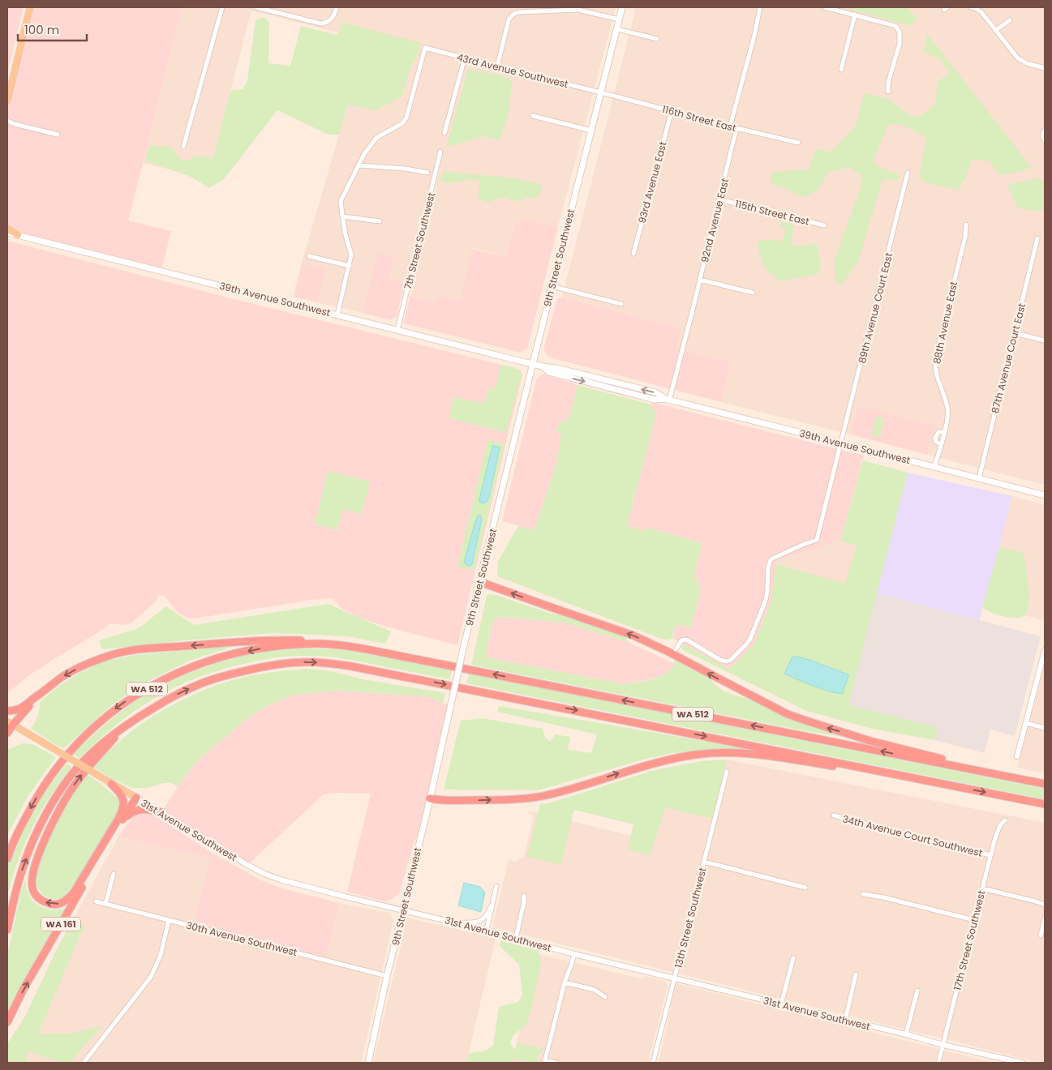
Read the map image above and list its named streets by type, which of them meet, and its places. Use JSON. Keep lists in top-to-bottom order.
{
  "streets": {
    "highway": ["WA 512", "WA 161"],
    "main road": ["9th Street Southwest", "39th Avenue Southwest", "31st Avenue Southwest"],
    "street": [
      "43rd Avenue Southwest",
      "116th Street East",
      "93rd Avenue East",
      "115th Street East",
      "92nd Avenue East",
      "7th Street Southwest",
      "89th Avenue Court East",
      "88th Avenue East",
      "87th Avenue Court East",
      "34th Avenue Court Southwest",
      "13th Street Southwest",
      "30th Avenue Southwest",
      "17th Street Southwest"
    ]
  },
  "crossings": [
    ["43rd Avenue Southwest", "116th Street East"],
    ["43rd Avenue Southwest", "9th Street Southwest"],
    ["116th Street East", "93rd Avenue East"],
    ["116th Street East", "92nd Avenue East"],
    ["116th Street East", "9th Street Southwest"],
    ["115th Street East", "92nd Avenue East"],
    ["92nd Avenue East", "39th Avenue Southwest"],
    ["7th Street Southwest", "39th Avenue Southwest"],
    ["9th Street Southwest", "39th Avenue Southwest"],
    ["9th Street Southwest", "31st Avenue Southwest"],
    ["9th Street Southwest", "30th Avenue Southwest"],
    ["39th Avenue Southwest", "89th Avenue Court East"],
    ["39th Avenue Southwest", "88th Avenue East"],
    ["39th Avenue Southwest", "87th Avenue Court East"],
    ["31st Avenue Southwest", "13th Street Southwest"],
    ["31st Avenue Southwest", "WA 161"],
    ["31st Avenue Southwest", "17th Street Southwest"],
    ["34th Avenue Court Southwest", "17th Street Southwest"]
  ],
  "scale_bar": "100 m"
}
